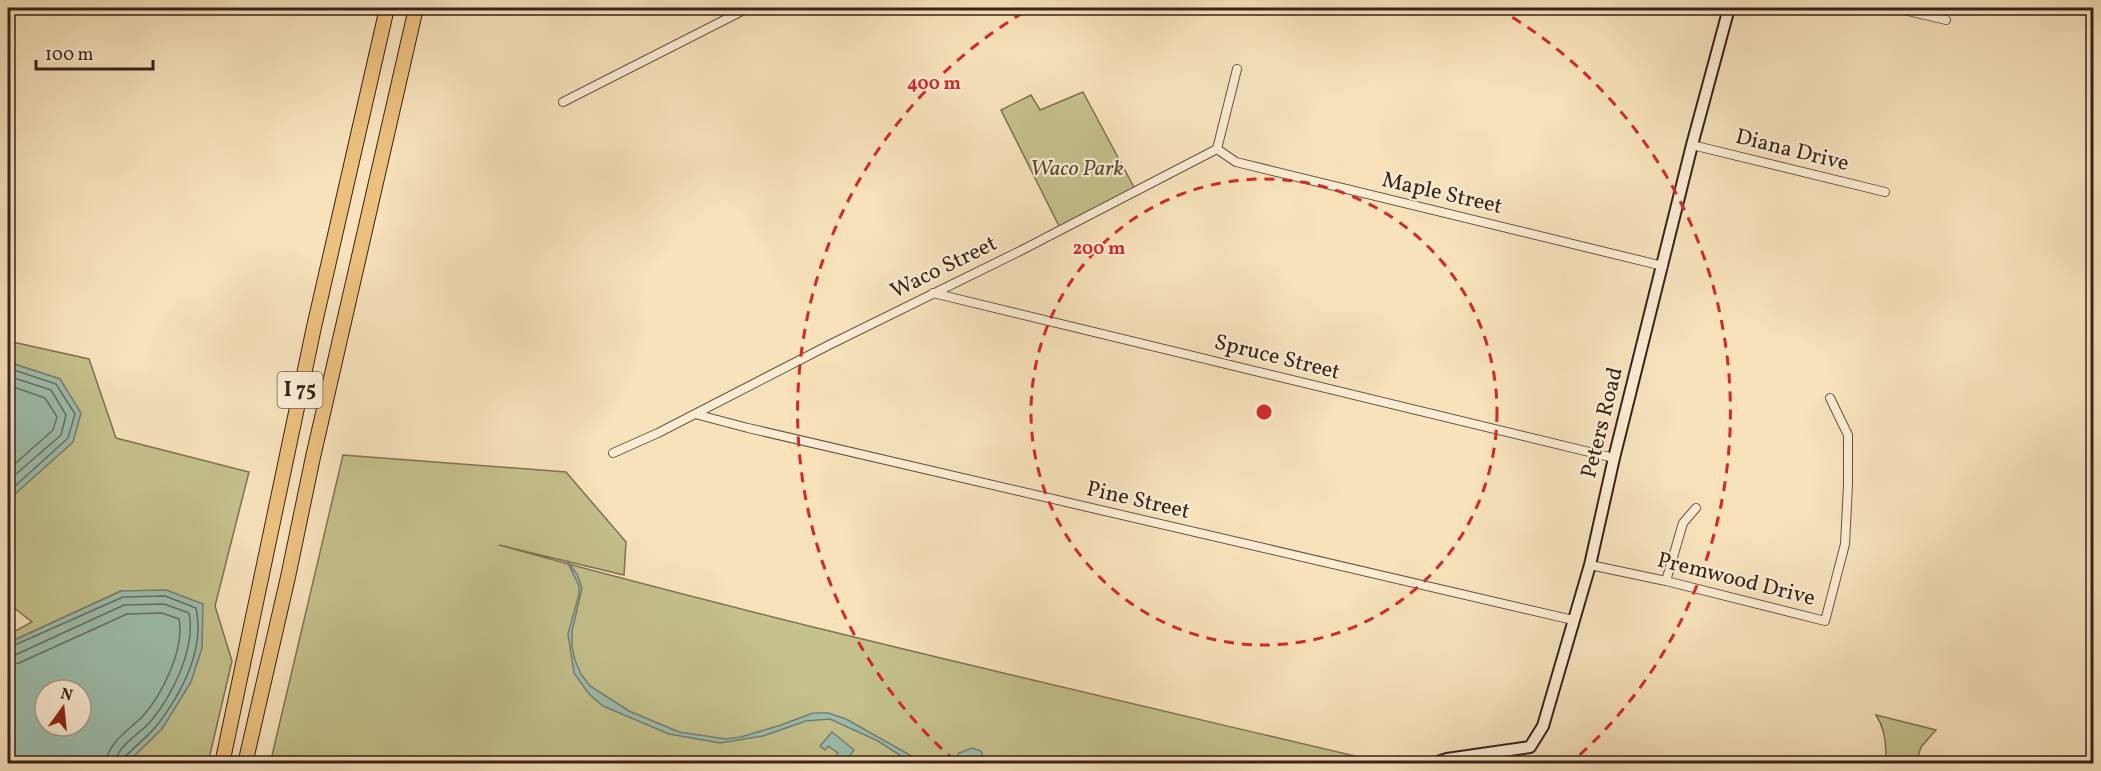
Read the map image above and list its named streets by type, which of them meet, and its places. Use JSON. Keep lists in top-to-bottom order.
{
  "streets": {
    "highway": ["I 75"],
    "street": [
      "Diana Drive",
      "Maple Street",
      "Waco Street",
      "Spruce Street",
      "Peters Road",
      "Pine Street",
      "Premwood Drive"
    ]
  },
  "crossings": [
    ["Diana Drive", "Peters Road"],
    ["Maple Street", "Waco Street"],
    ["Maple Street", "Peters Road"],
    ["Waco Street", "Spruce Street"],
    ["Waco Street", "Pine Street"],
    ["Spruce Street", "Peters Road"],
    ["Peters Road", "Pine Street"],
    ["Peters Road", "Premwood Drive"]
  ],
  "parks": ["Waco Park"],
  "scale_bar": "100 m",
  "north": "top",
  "rings": ["400 m", "200 m"]
}
